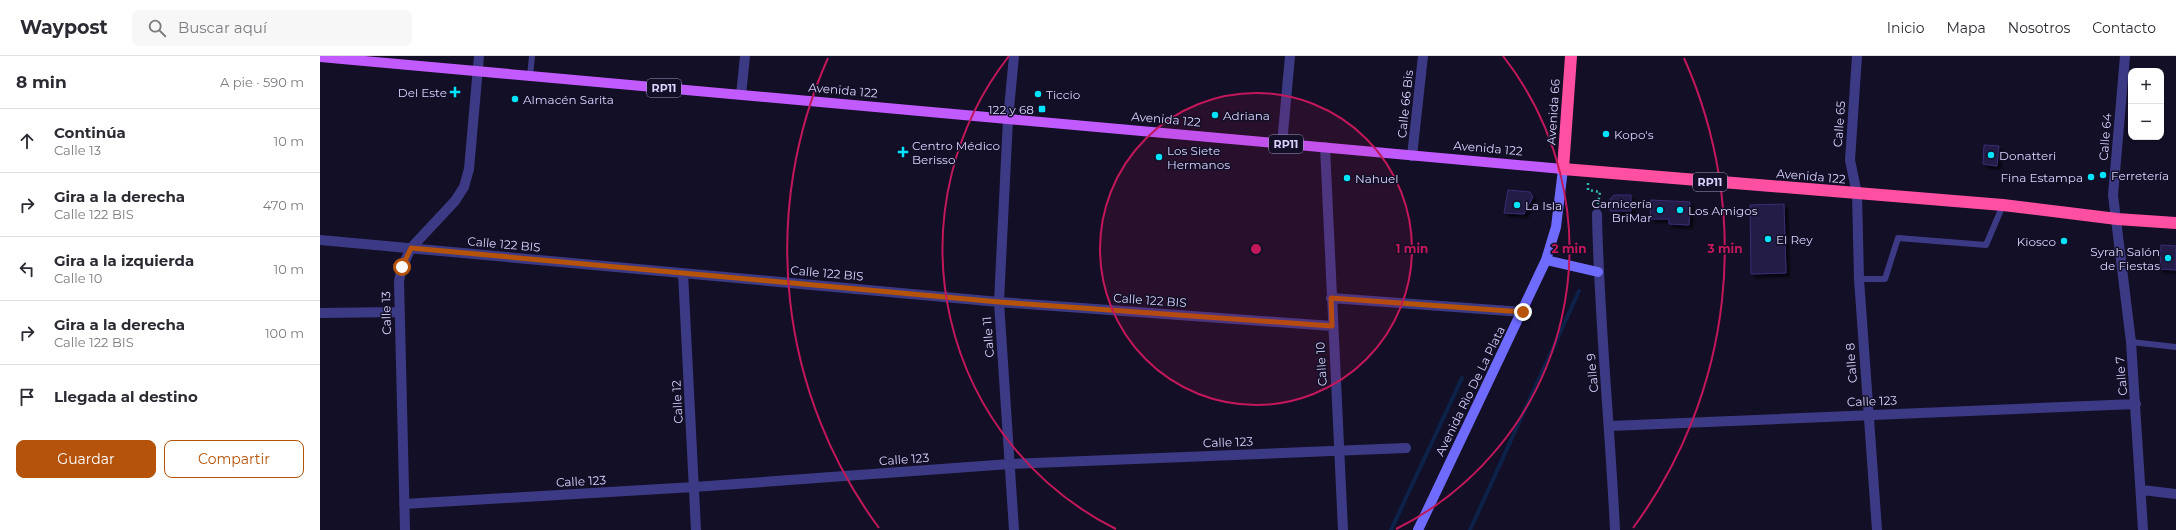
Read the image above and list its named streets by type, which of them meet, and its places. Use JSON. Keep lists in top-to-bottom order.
{
  "streets": {
    "highway": ["RP11", "Avenida 122", "Avenida 66"],
    "main road": ["Avenida Rìo De La Plata"],
    "street": [
      "Calle 66 Bis",
      "Calle 65",
      "Calle 64",
      "Calle 122 BIS",
      "Calle 13",
      "Calle 11",
      "Calle 8",
      "Calle 10",
      "Calle 9",
      "Calle 7",
      "Calle 123",
      "Calle 12"
    ]
  },
  "crossings": [
    ["Avenida 122", "Calle 66 Bis"],
    ["Avenida 122", "Avenida 66"],
    ["Avenida 122", "Calle 65"],
    ["Avenida 122", "Calle 64"],
    ["Avenida 122", "Calle 13"],
    ["Avenida 122", "Calle 11"],
    ["Avenida 122", "Calle 8"],
    ["Avenida 122", "Calle 10"],
    ["Avenida 122", "Calle 7"],
    ["Avenida 122", "Avenida Rìo De La Plata"],
    ["Avenida 66", "Avenida Rìo De La Plata"],
    ["Calle 65", "Calle 8"],
    ["Calle 64", "Calle 7"],
    ["Calle 122 BIS", "Calle 13"],
    ["Calle 122 BIS", "Calle 11"],
    ["Calle 122 BIS", "Calle 10"],
    ["Calle 122 BIS", "Calle 12"],
    ["Calle 13", "Calle 123"],
    ["Calle 11", "Calle 123"],
    ["Calle 8", "Calle 123"],
    ["Calle 10", "Calle 123"],
    ["Calle 9", "Calle 123"],
    ["Calle 7", "Calle 123"],
    ["Calle 123", "Calle 12"]
  ],
  "places": {
    "health": ["Del Este", "Centro Médico Berisso"],
    "other": [
      "Ticcio",
      "Almacén Sarita",
      "Adriana",
      "Kopo's",
      "Donatteri",
      "Los Siete Hermanos",
      "Ferretería",
      "Fina Estampa",
      "Nahuel",
      "La Isla",
      "Carnicería BriMar",
      "Los Amigos",
      "El Rey",
      "Kiosco",
      "Syrah Salón de Fiestas"
    ],
    "transit": ["122 y 68"]
  },
  "page": {
    "header": "Waypost",
    "search": "Buscar aquí",
    "nav": [
      "Inicio",
      "Mapa",
      "Nosotros",
      "Contacto"
    ],
    "heading": ["8 min", "A pie · 590 m"],
    "map_buttons": ["+", "−"],
    "list": [
      ["Continúa", "Calle 13", "10 m"],
      ["Gira a la derecha", "Calle 122 BIS", "470 m"],
      ["Gira a la izquierda", "Calle 10", "10 m"],
      ["Gira a la derecha", "Calle 122 BIS", "100 m"],
      "Llegada al destino"
    ],
    "buttons": ["Guardar", "Compartir"]
  },
  "rings": ["1 min", "2 min", "3 min"]
}
